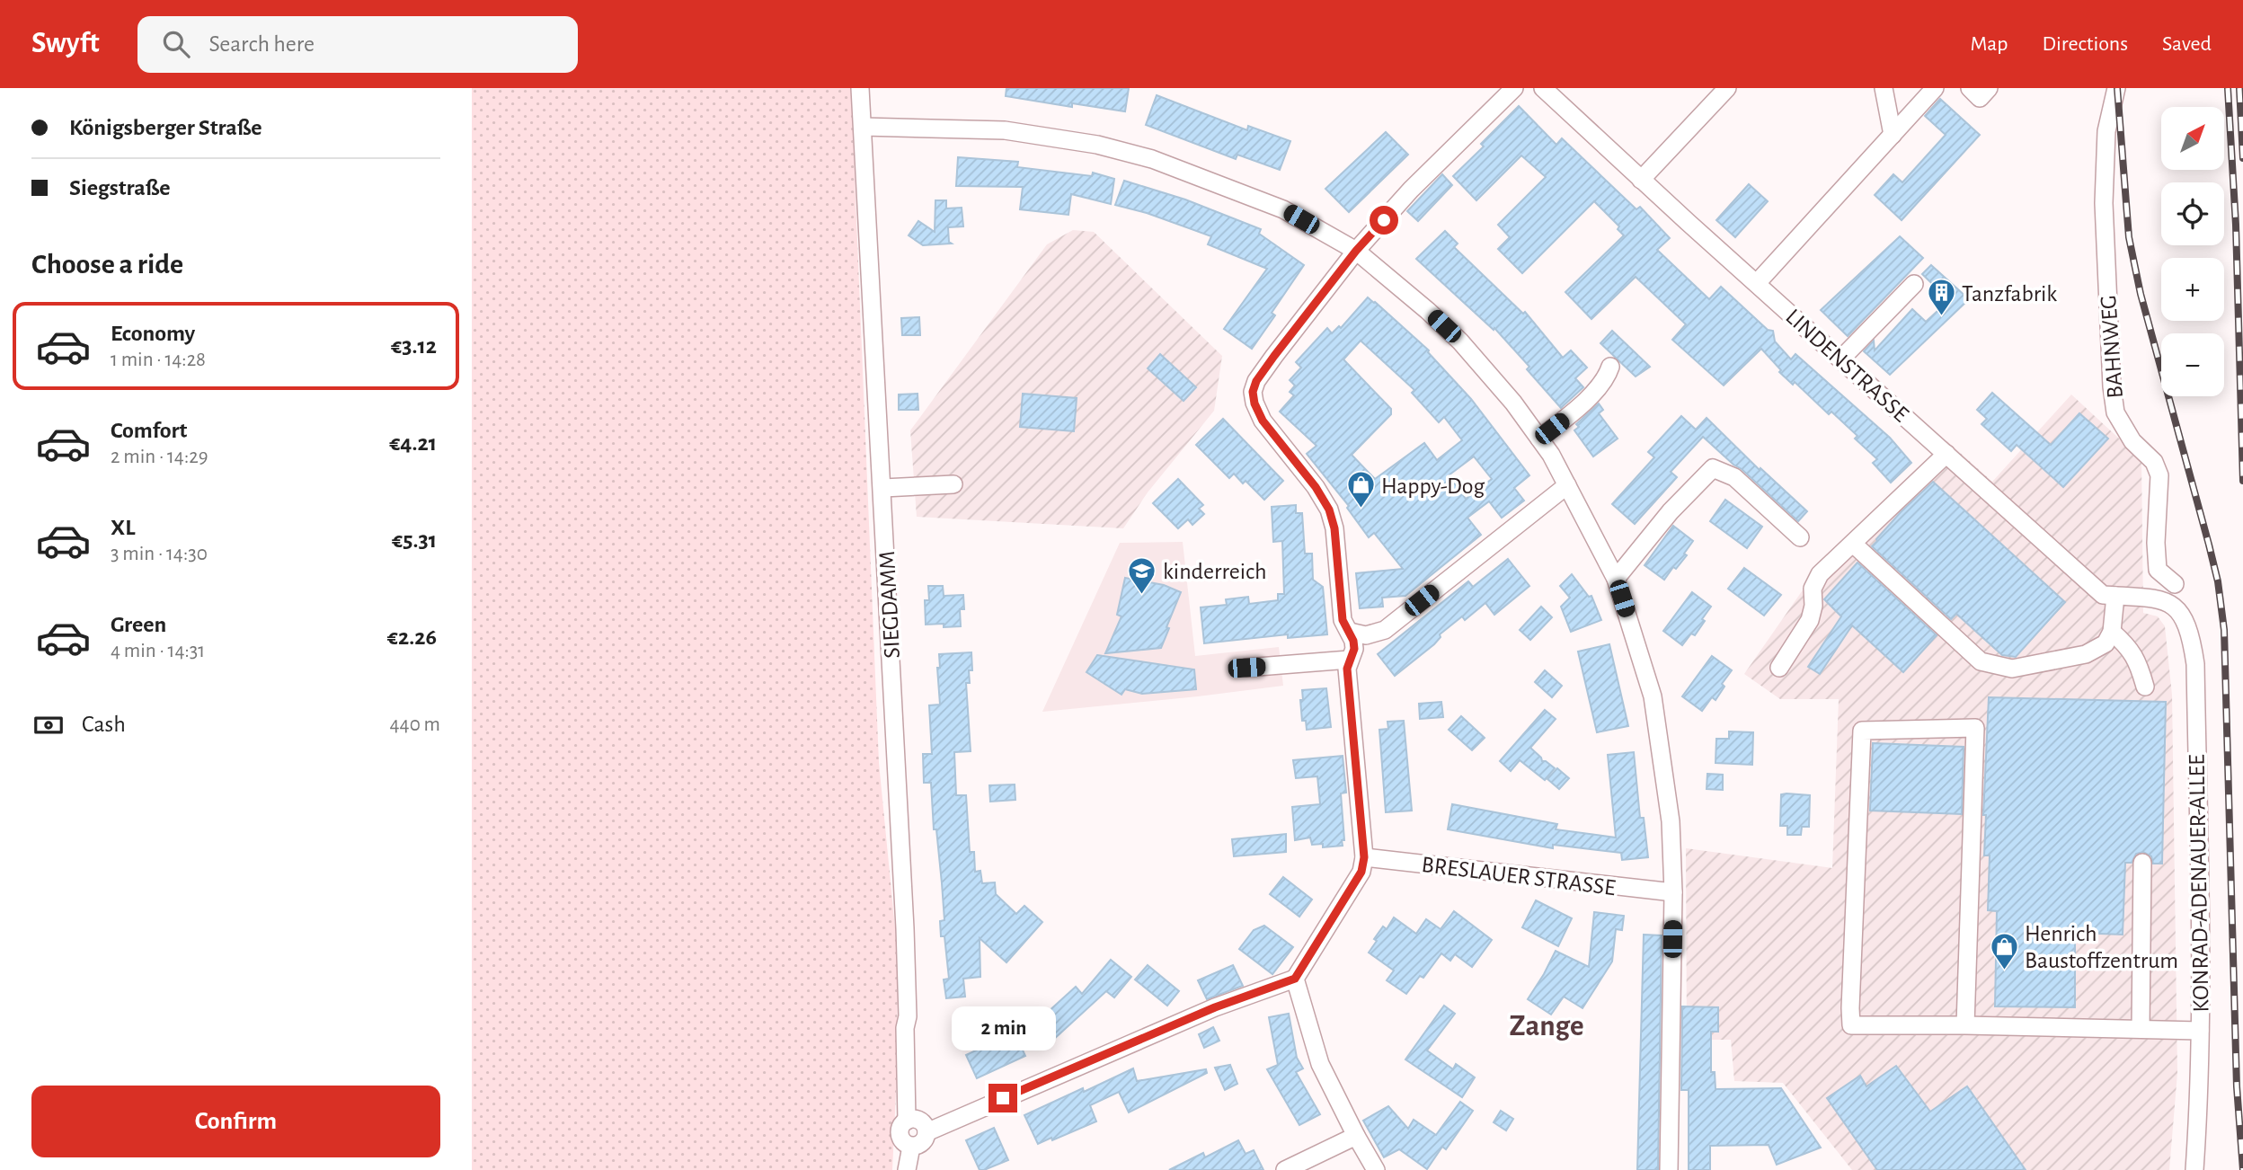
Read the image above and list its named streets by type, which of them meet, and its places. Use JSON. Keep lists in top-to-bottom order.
{
  "streets": {
    "street": [
      "BAHNWEG",
      "LINDENSTRASSE",
      "SIEGDAMM",
      "BRESLAUER STRASSE",
      "KONRAD-ADENAUER-ALLEE"
    ]
  },
  "crossings": [
    ["LINDENSTRASSE", "KONRAD-ADENAUER-ALLEE"]
  ],
  "districts": ["Zange"],
  "places": {
    "building": ["Tanzfabrik"],
    "shop": ["Happy-Dog", "Henrich Baustoffzentrum"],
    "school or university": ["kinderreich"]
  },
  "north": "top right",
  "page": {
    "header": "Swyft",
    "search": "Search here",
    "nav": ["Map", "Directions", "Saved"],
    "banner": ["Königsberger Straße", "Siegstraße"],
    "map_buttons": ["+", "−"],
    "heading": "Choose a ride",
    "list": [
      {
        "name": "Economy",
        "note": "1 min · 14:28",
        "value": "€3.12"
      },
      {
        "name": "Comfort",
        "note": "2 min · 14:29",
        "value": "€4.21"
      },
      {
        "name": "XL",
        "note": "3 min · 14:30",
        "value": "€5.31"
      },
      {
        "name": "Green",
        "note": "4 min · 14:31",
        "value": "€2.26"
      }
    ],
    "pay": ["Cash", "440 m"],
    "bubble": "2 min",
    "buttons": "Confirm"
  }
}
